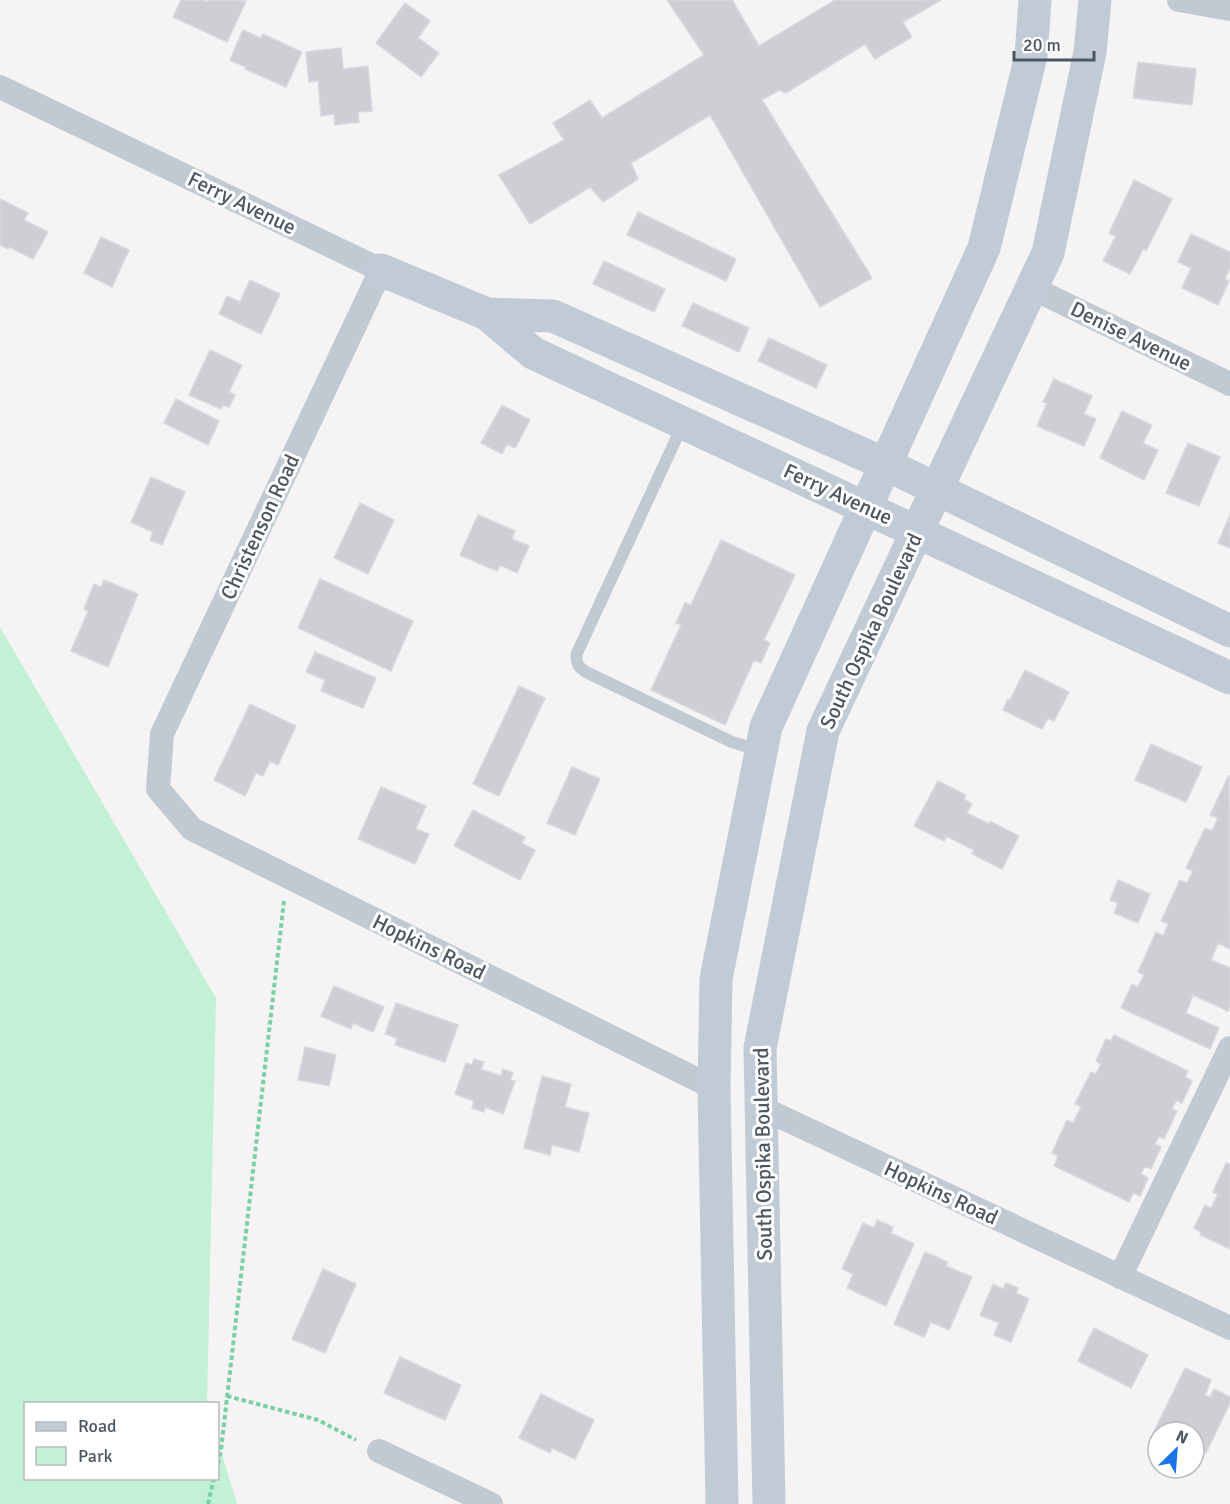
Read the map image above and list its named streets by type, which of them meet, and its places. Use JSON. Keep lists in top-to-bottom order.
{
  "streets": {
    "main road": ["Ferry Avenue", "South Ospika Boulevard"],
    "street": ["Denise Avenue", "Christenson Road", "Hopkins Road"]
  },
  "crossings": [
    ["Ferry Avenue", "Christenson Road"],
    ["Ferry Avenue", "South Ospika Boulevard"],
    ["Denise Avenue", "South Ospika Boulevard"],
    ["Christenson Road", "Hopkins Road"],
    ["South Ospika Boulevard", "Hopkins Road"]
  ],
  "legend": ["Road", "Park"],
  "scale_bar": "20 m",
  "north": "top right"
}
